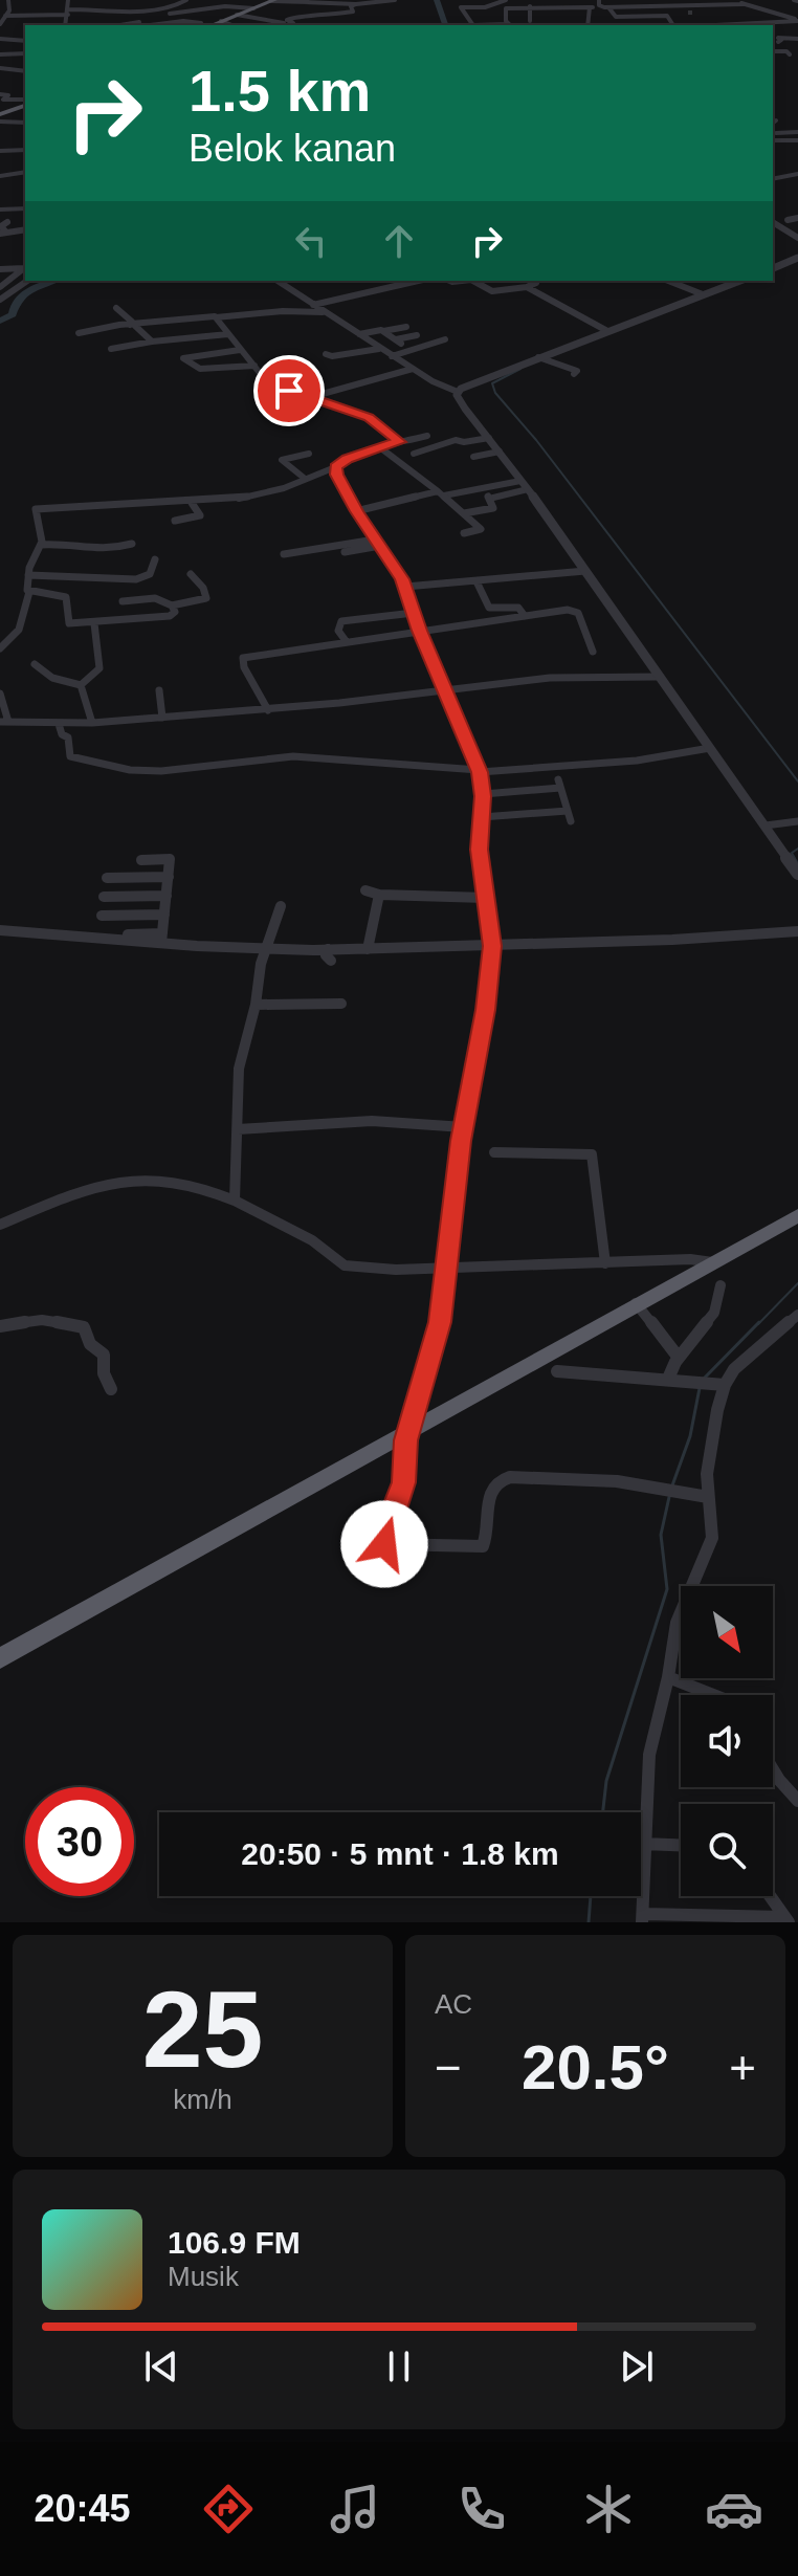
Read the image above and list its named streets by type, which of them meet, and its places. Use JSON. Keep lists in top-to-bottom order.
{
  "north": "bottom right",
  "page": {
    "turn": ["1.5 km", "Belok kanan"],
    "limit": "30",
    "trip": "20:50 · 5 mnt · 1.8 km",
    "tile": [
      ["25", "km/h"],
      "AC"
    ],
    "heat": ["−", "20.5°", "+"],
    "song": ["106.9 FM", "Musik"],
    "tabs": "20:45"
  }
}
